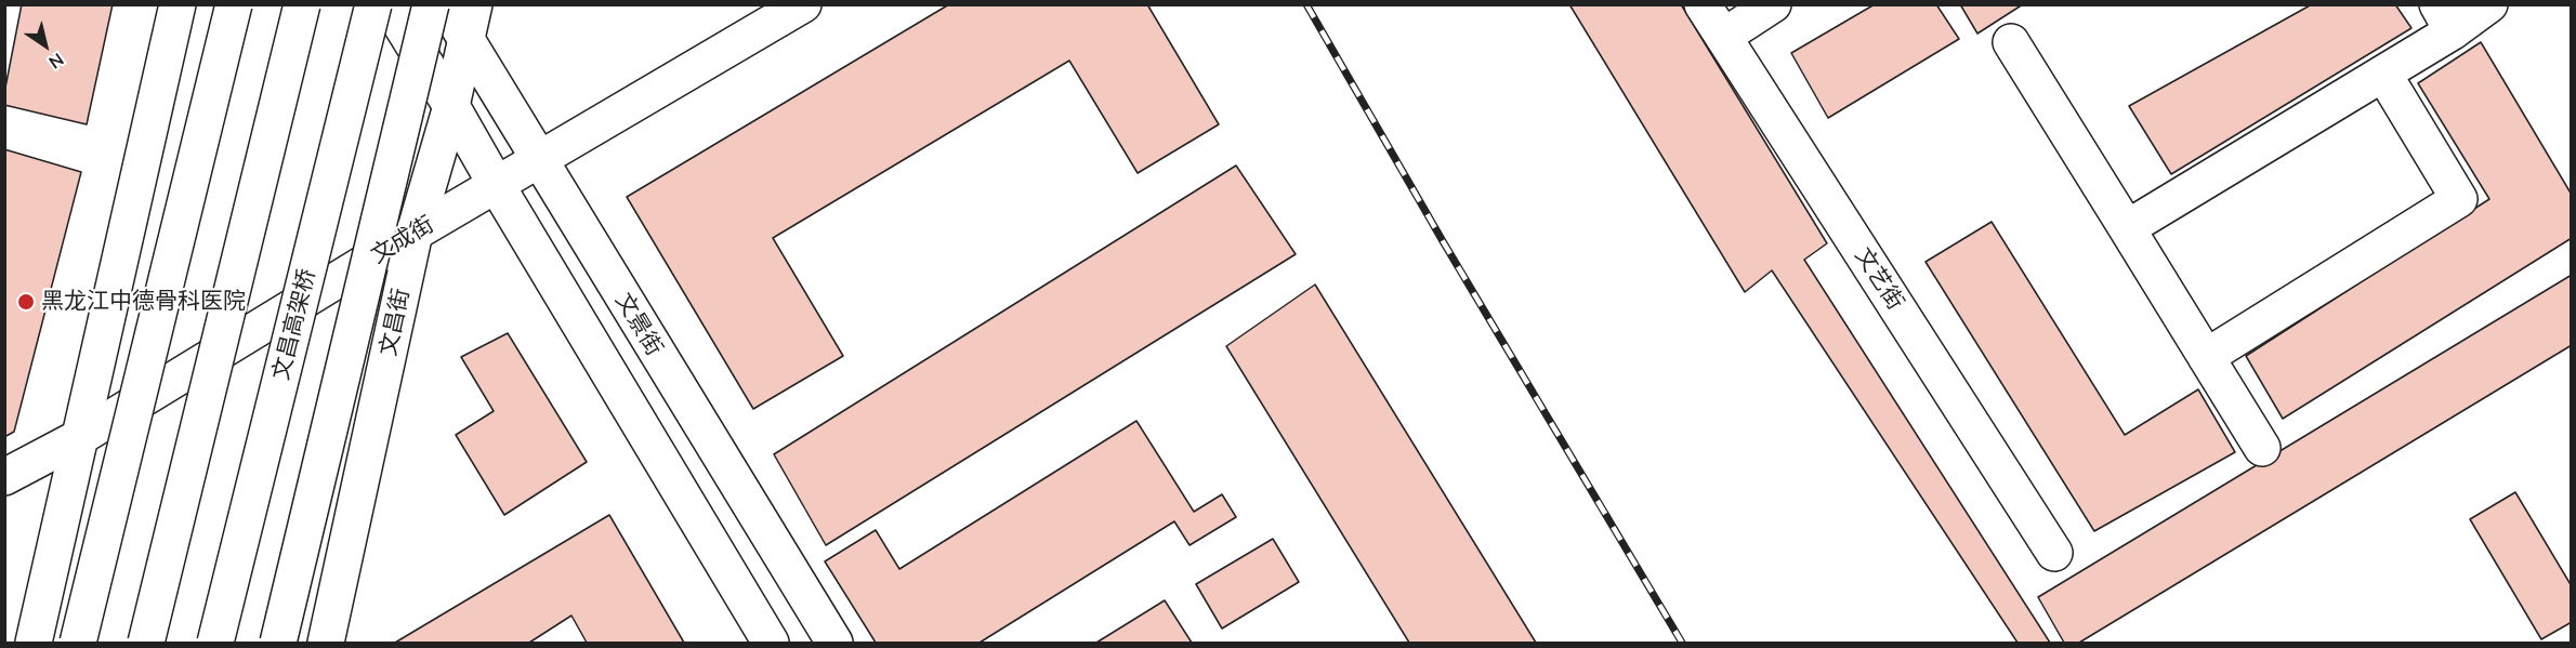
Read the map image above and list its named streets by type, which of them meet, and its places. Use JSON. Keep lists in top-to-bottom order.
{
  "streets": {
    "main road": [
      "文成街",
      "文艺街",
      "文昌街",
      "文昌高架桥",
      "文景街"
    ]
  },
  "crossings": [
    ["文成街", "文昌街"],
    ["文成街", "文景街"],
    ["文昌街", "文景街"]
  ],
  "places": ["黑龙江中德骨科医院"],
  "north": "bottom right"
}
